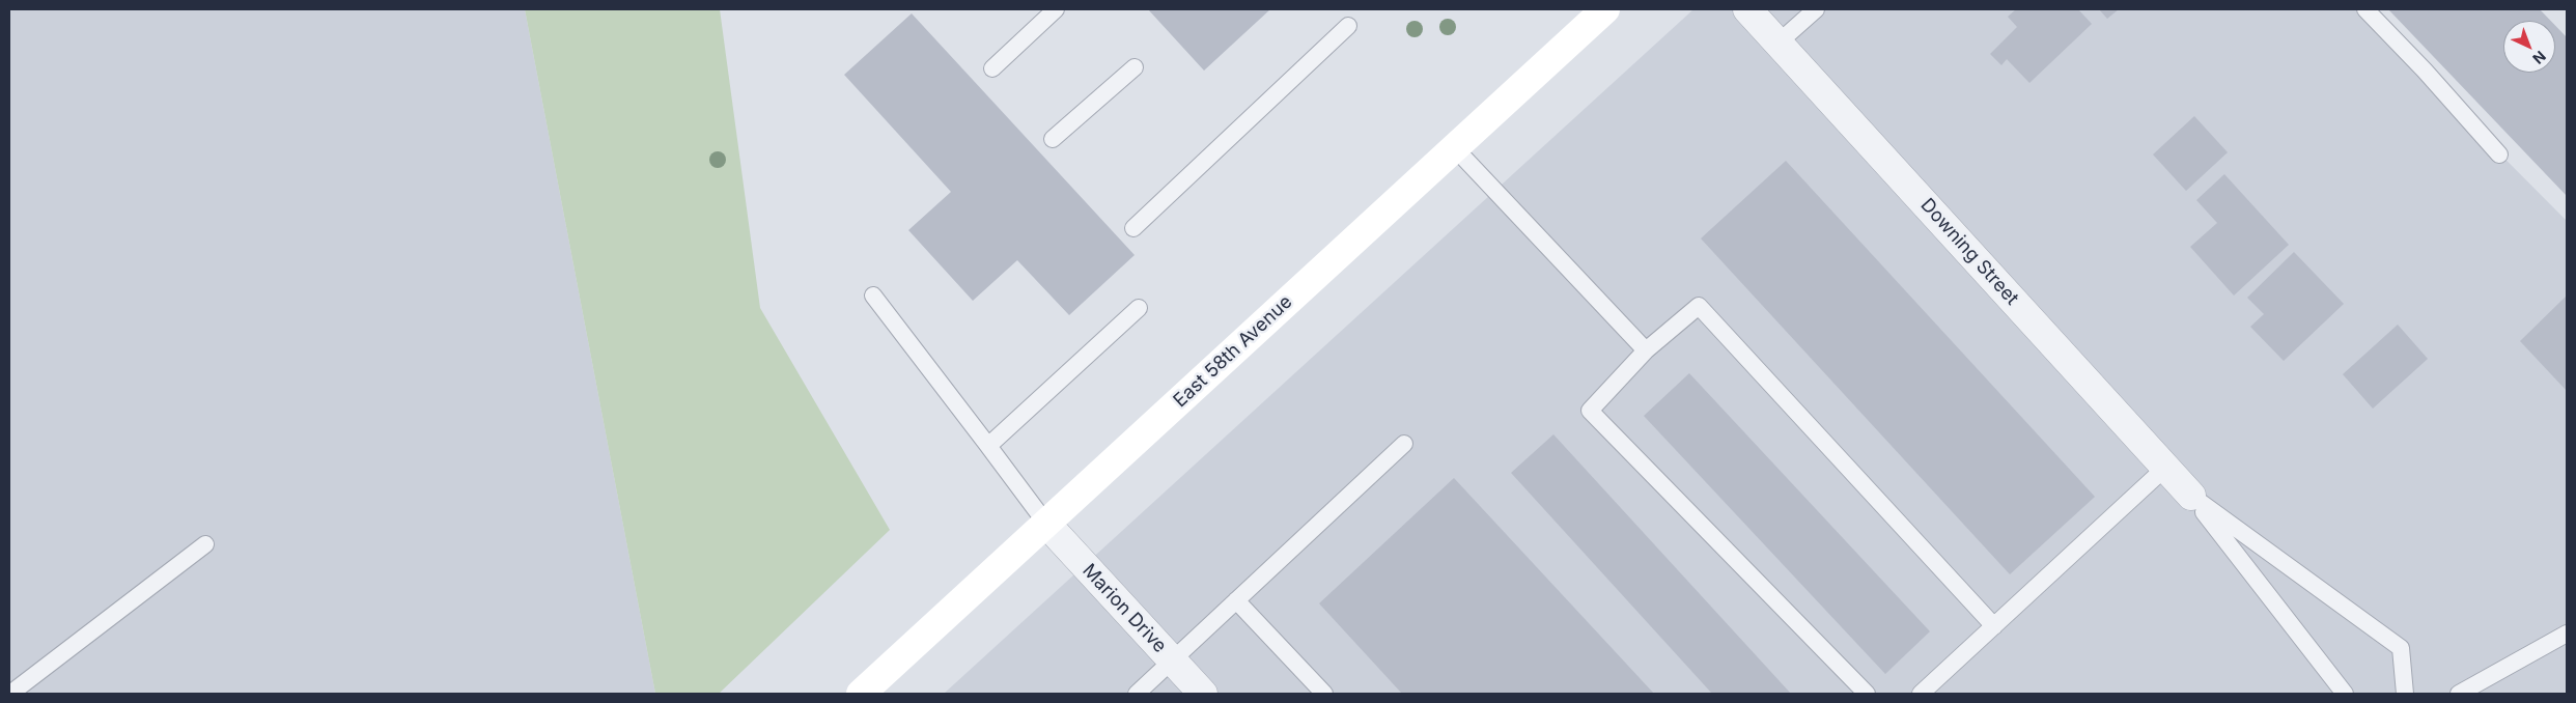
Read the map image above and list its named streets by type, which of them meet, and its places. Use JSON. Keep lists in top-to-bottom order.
{
  "streets": {
    "main road": ["East 58th Avenue"],
    "street": ["Downing Street", "Marion Drive"]
  },
  "crossings": [
    ["East 58th Avenue", "Marion Drive"]
  ],
  "north": "bottom right"
}
